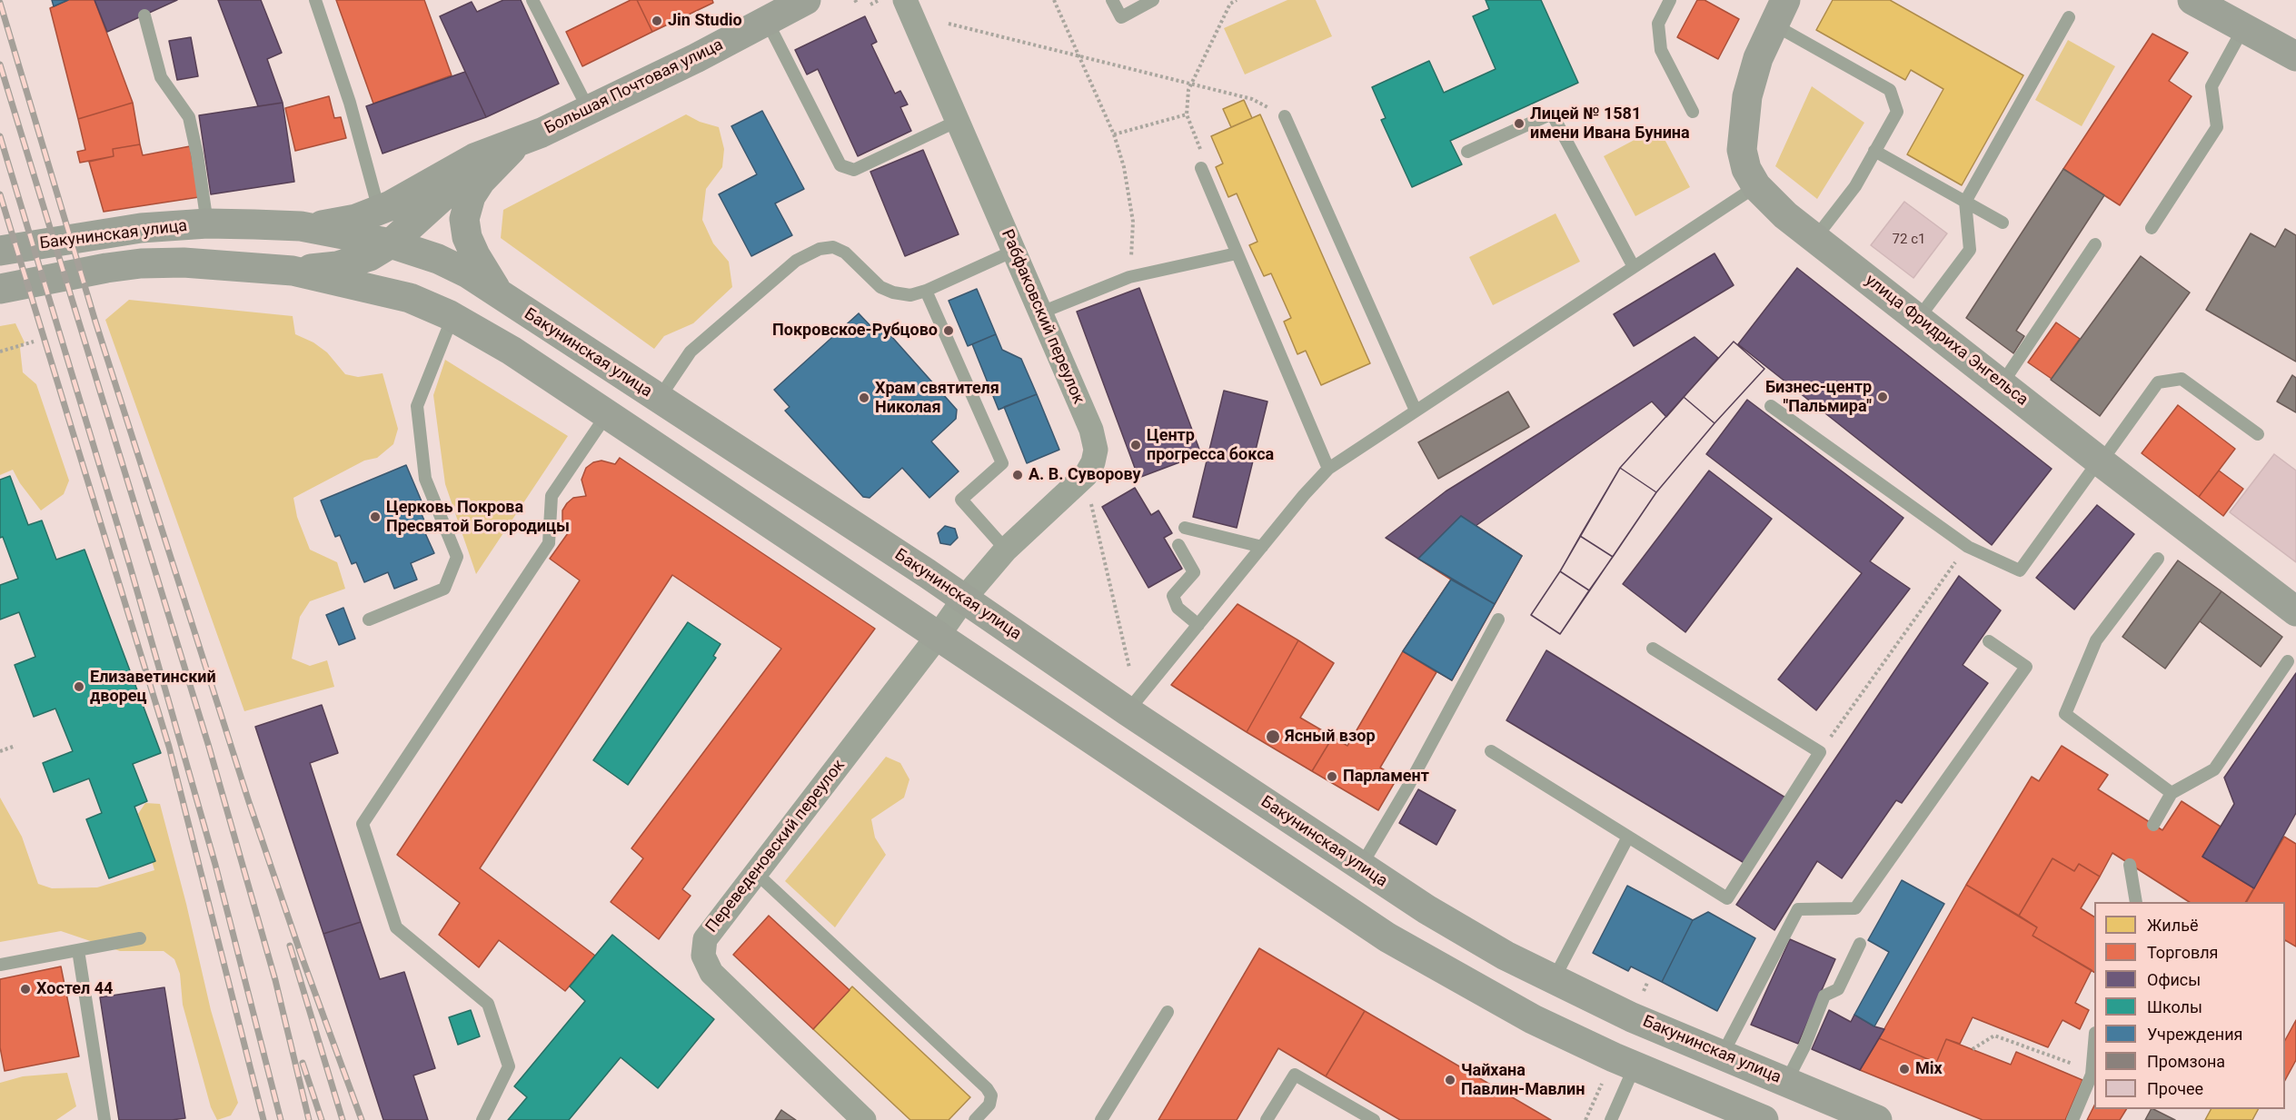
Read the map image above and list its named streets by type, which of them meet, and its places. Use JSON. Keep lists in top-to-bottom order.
{
  "streets": {
    "main road": ["Большая Почтовая улица", "Бакунинская улица", "улица Фридриха Энгельса"],
    "street": ["Рабфаковский переулок", "Переведеновский переулок"]
  },
  "crossings": [
    ["Большая Почтовая улица", "Бакунинская улица"],
    ["Бакунинская улица", "Рабфаковский переулок"],
    ["Бакунинская улица", "Переведеновский переулок"],
    ["Рабфаковский переулок", "Переведеновский переулок"]
  ],
  "places": [
    "Jin Studio",
    "Лицей № 1581 имени Ивана Бунина",
    "Покровское-Рубцово",
    "Бизнес-центр \"Пальмира\"",
    "Храм святителя Николая",
    "Центр прогресса бокса",
    "А. В. Суворову",
    "Церковь Покрова Пресвятой Богородицы",
    "Елизаветинский дворец",
    "Ясный взор",
    "Парламент",
    "Хостел 44",
    "Mix",
    "Чайхана Павлин-Мавлин"
  ],
  "house_numbers": ["72 с1"],
  "legend": [
    "Жильё",
    "Торговля",
    "Офисы",
    "Школы",
    "Учреждения",
    "Промзона",
    "Прочее"
  ]
}
